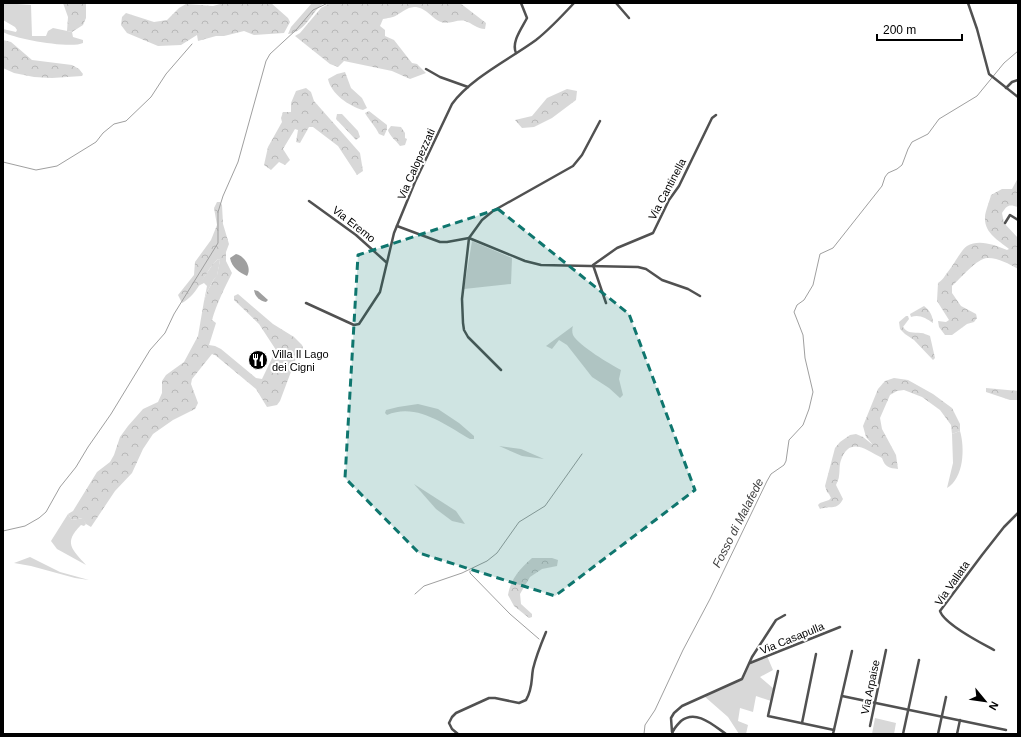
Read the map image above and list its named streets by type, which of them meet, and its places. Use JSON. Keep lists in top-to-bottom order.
{
  "streets": {
    "street": [
      "Via Calopezzati",
      "Via Cantinella",
      "Via Eremo",
      "Via Vallata",
      "Via Casapulla",
      "Via Arpaise"
    ]
  },
  "crossings": [
    ["Via Calopezzati", "Via Eremo"]
  ],
  "water": ["Fosso di Malafede"],
  "places": {
    "restaurant": ["Villa Il Lago dei Cigni"]
  },
  "scale_bar": "200 m",
  "north": "bottom right"
}
